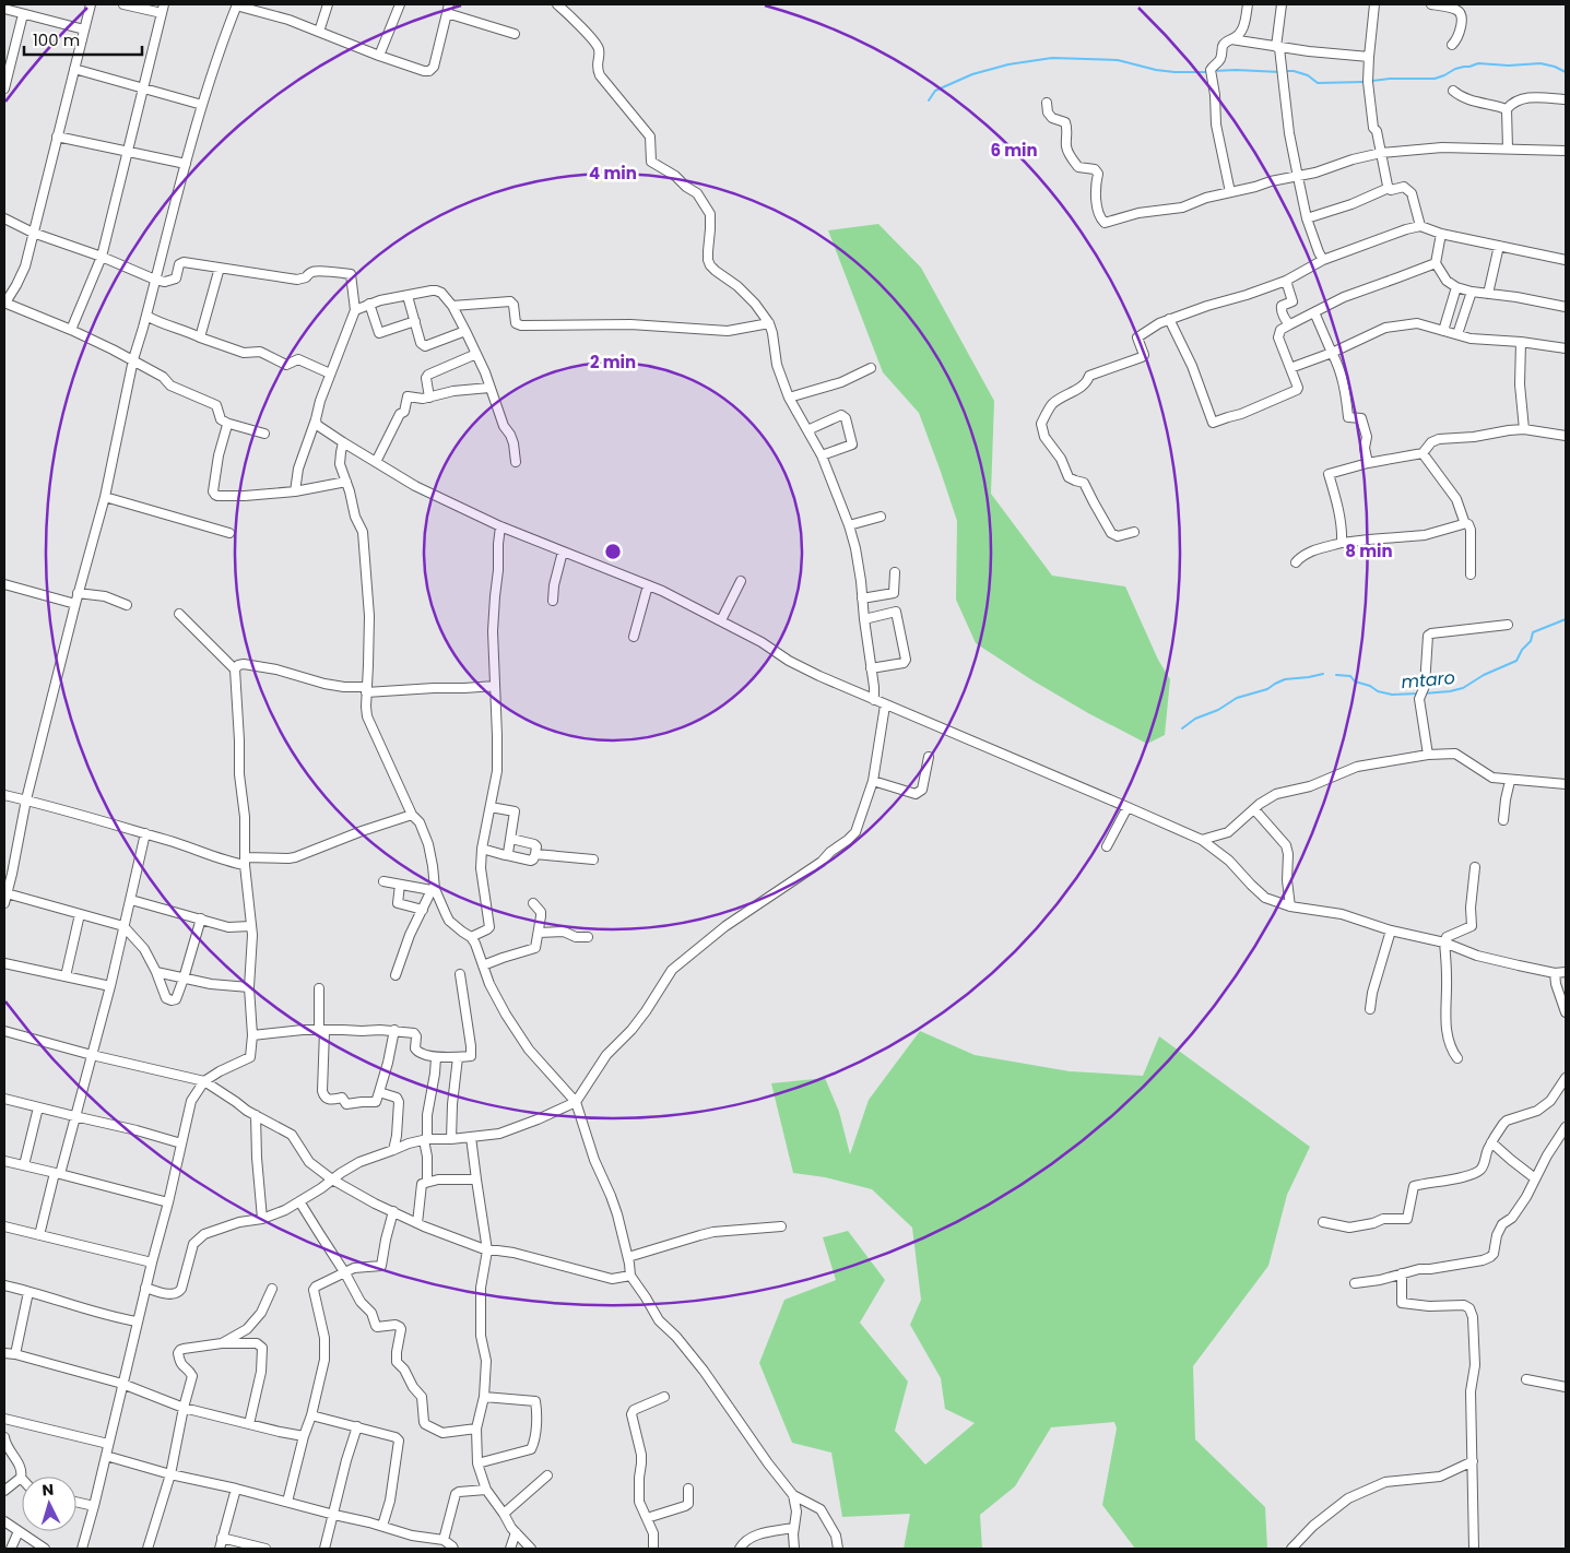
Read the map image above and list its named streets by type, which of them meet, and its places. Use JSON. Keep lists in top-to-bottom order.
{
  "water": ["mtaro"],
  "scale_bar": "100 m",
  "north": "top",
  "rings": [
    "6 min",
    "4 min",
    "2 min",
    "8 min"
  ]
}
